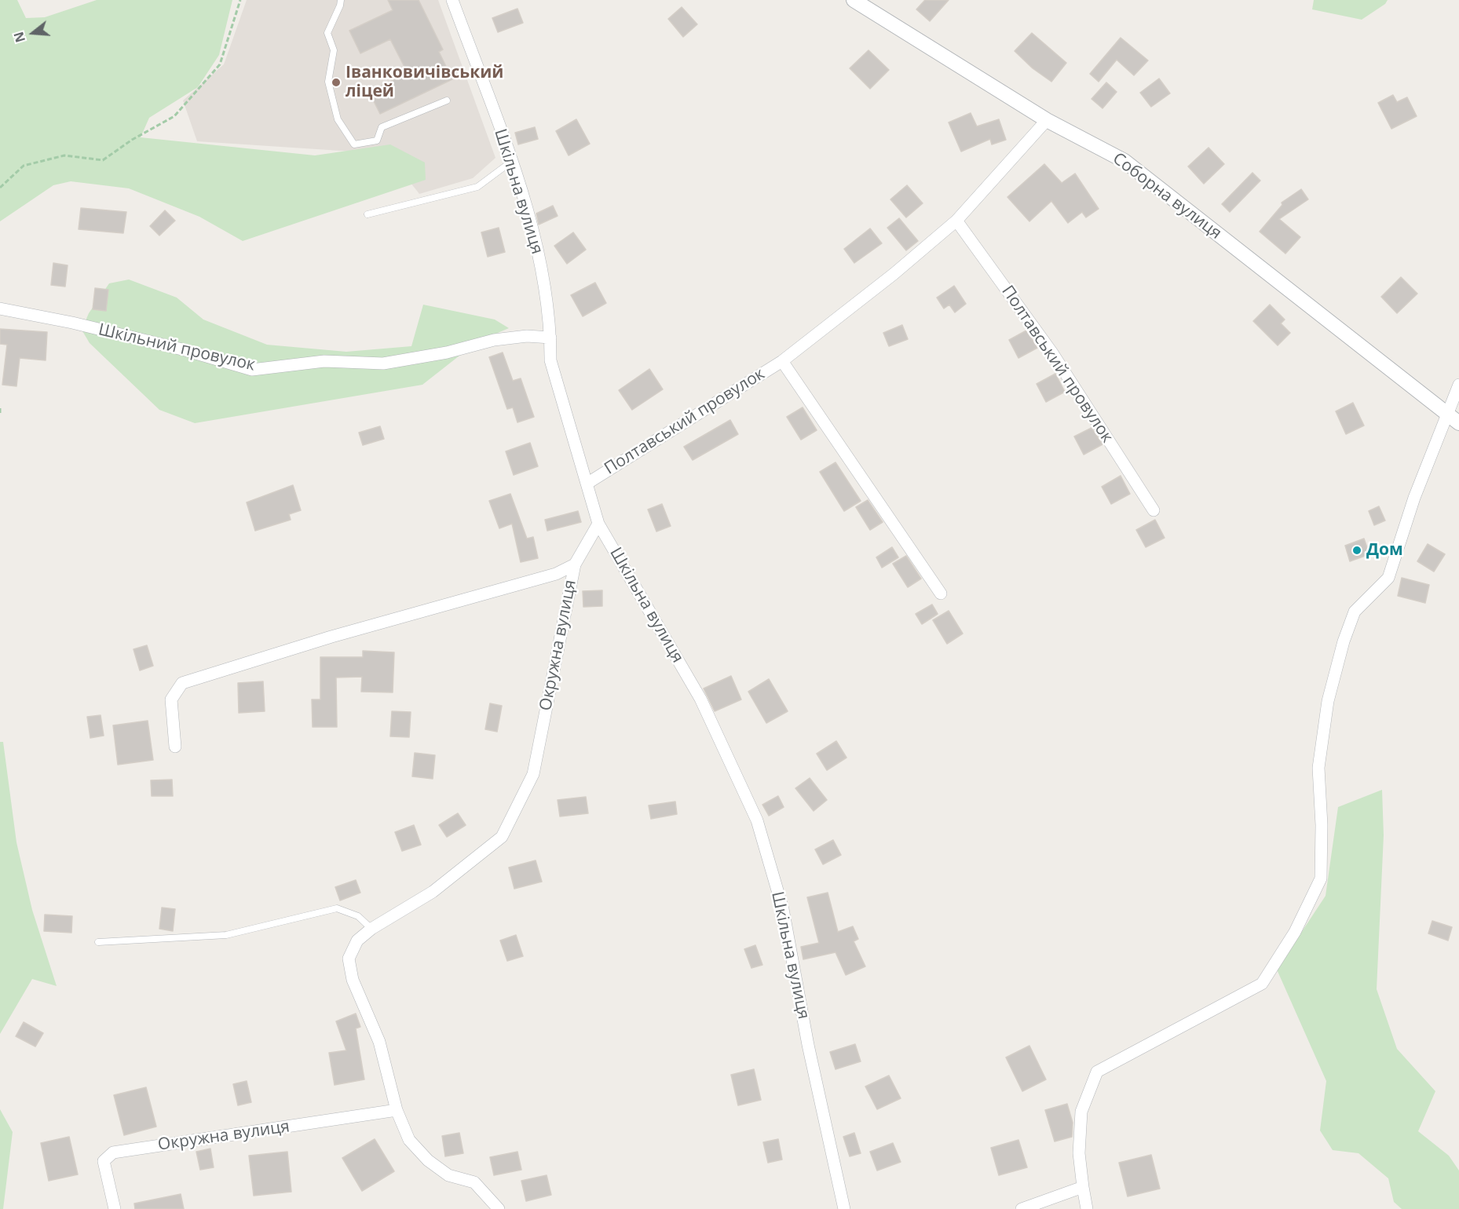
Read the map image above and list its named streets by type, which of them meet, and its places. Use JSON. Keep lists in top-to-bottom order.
{
  "streets": {
    "street": [
      "Шкільна вулиця",
      "Соборна вулиця",
      "Шкільний провулок",
      "Полтавський провулок",
      "Окружна вулиця"
    ]
  },
  "crossings": [
    ["Шкільна вулиця", "Шкільний провулок"],
    ["Шкільна вулиця", "Полтавський провулок"],
    ["Соборна вулиця", "Полтавський провулок"]
  ],
  "places": ["Іванковичівський ліцей", "Дом"],
  "north": "left"
}
